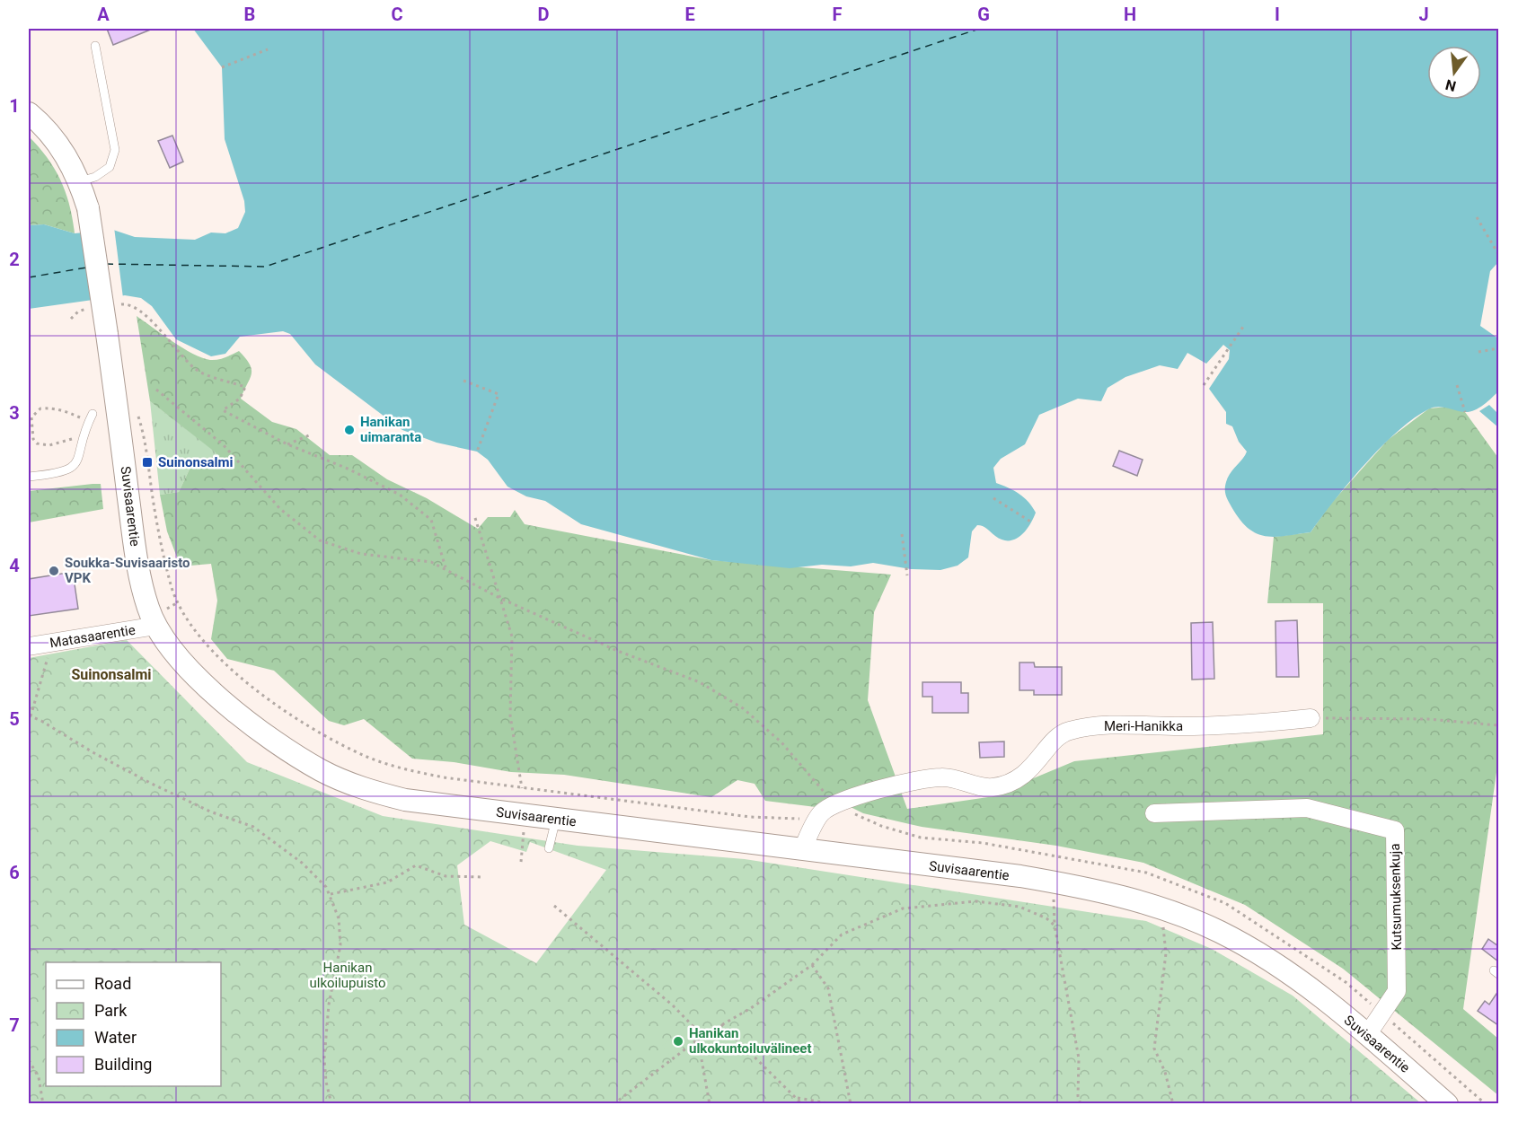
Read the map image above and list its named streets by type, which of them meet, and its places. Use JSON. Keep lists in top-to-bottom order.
{
  "streets": {
    "street": [
      "Suvisaarentie",
      "Matasaarentie",
      "Meri-Hanikka",
      "Kutsumuksenkuja"
    ]
  },
  "crossings": [
    ["Suvisaarentie", "Matasaarentie"],
    ["Suvisaarentie", "Kutsumuksenkuja"]
  ],
  "districts": ["Suinonsalmi"],
  "parks": ["Hanikan ulkoilupuisto"],
  "places": {
    "other": ["Hanikan uimaranta", "Soukka-Suvisaaristo VPK", "Hanikan ulkokuntoiluvälineet"],
    "transit": ["Suinonsalmi"]
  },
  "legend": [
    "Road",
    "Park",
    "Water",
    "Building"
  ],
  "north": "bottom",
  "grid": {
    "columns": [
      "A",
      "B",
      "C",
      "D",
      "E",
      "F",
      "G",
      "H",
      "I",
      "J"
    ],
    "rows": [
      "1",
      "2",
      "3",
      "4",
      "5",
      "6",
      "7"
    ]
  }
}
